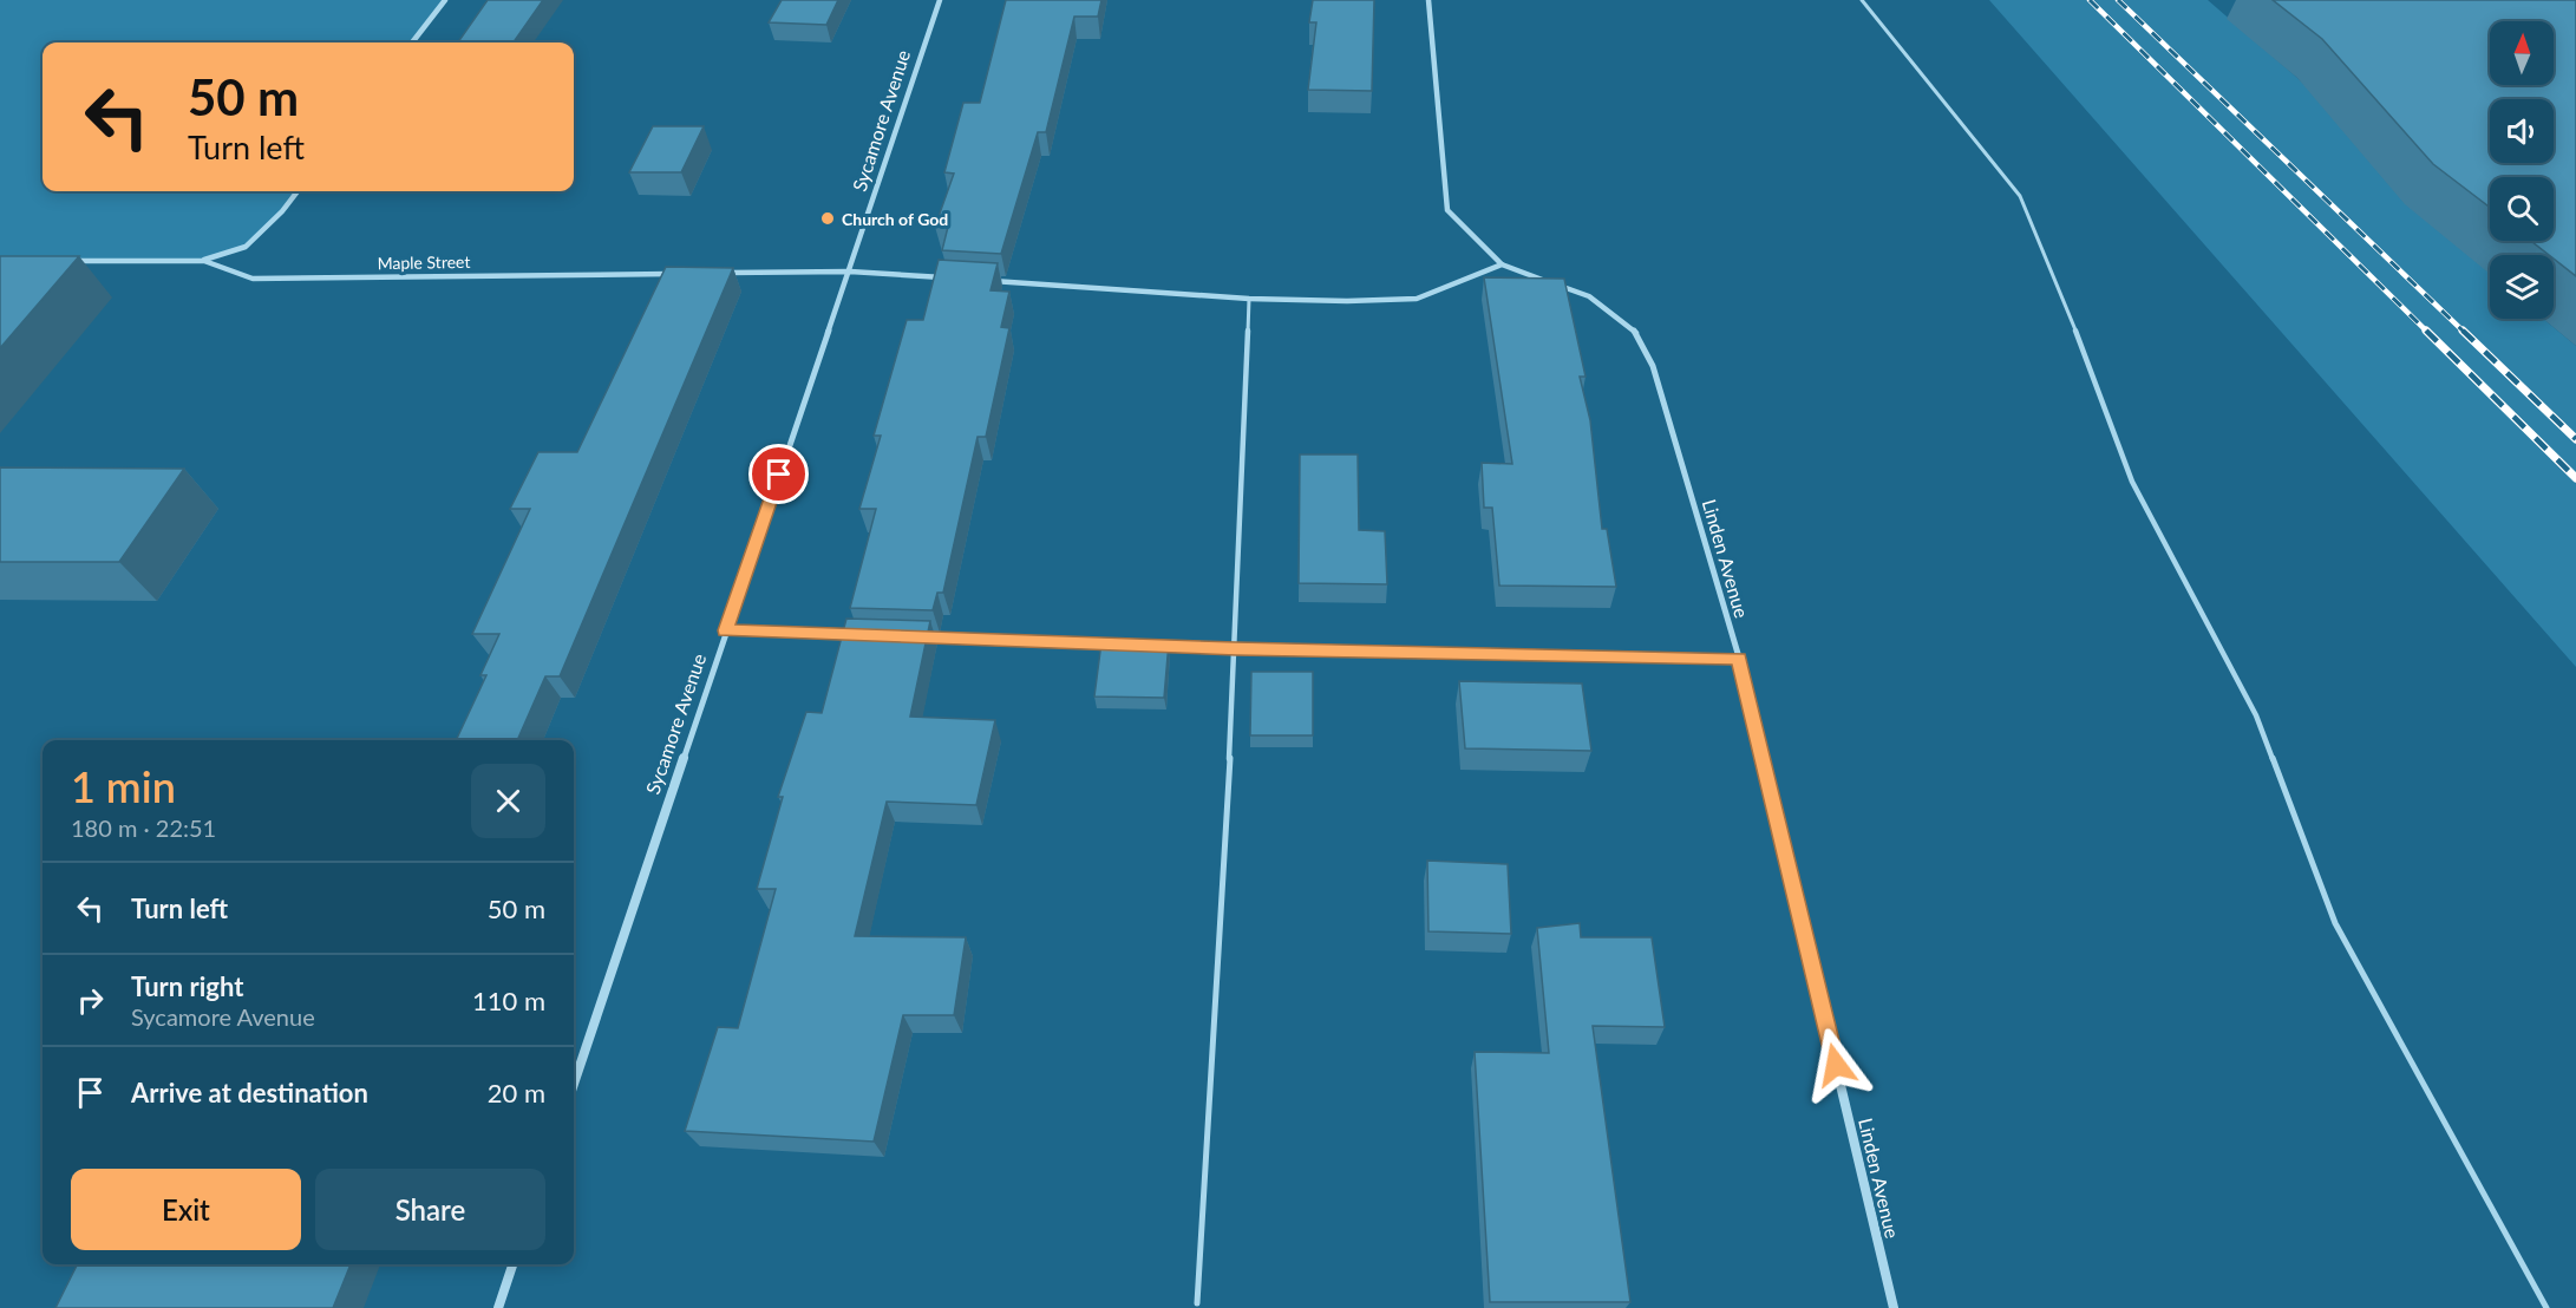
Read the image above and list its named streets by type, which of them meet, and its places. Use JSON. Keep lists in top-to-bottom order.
{
  "streets": {
    "street": ["Sycamore Avenue", "Maple Street", "Linden Avenue"]
  },
  "places": ["Church of God"],
  "north": "top",
  "page": {
    "turn": ["50 m", "Turn left"],
    "heading": ["1 min", "180 m · 22:51"],
    "list": [
      {
        "name": "Turn left",
        "value": "50 m"
      },
      {
        "name": "Turn right",
        "note": "Sycamore Avenue",
        "value": "110 m"
      },
      {
        "name": "Arrive at destination",
        "value": "20 m"
      }
    ],
    "buttons": ["Exit", "Share"]
  }
}
